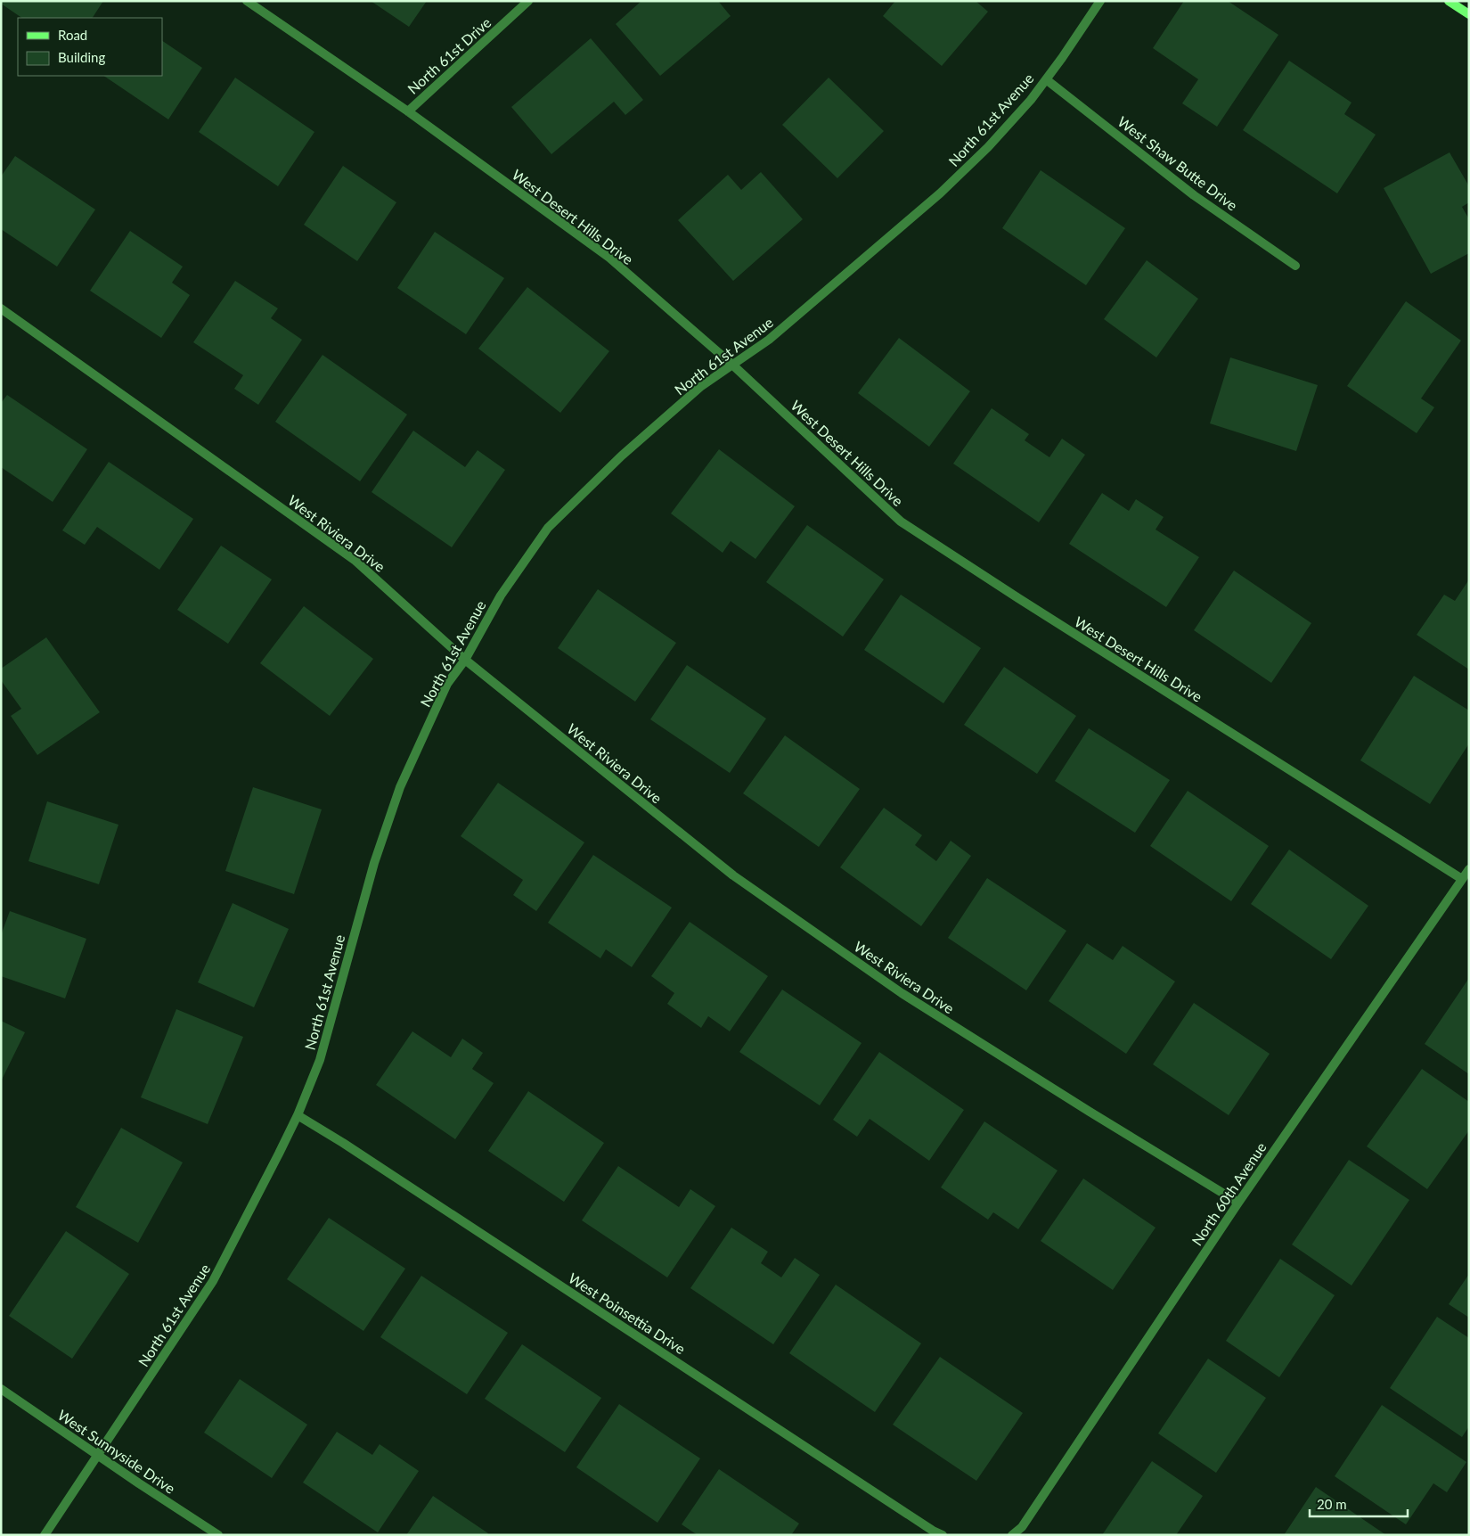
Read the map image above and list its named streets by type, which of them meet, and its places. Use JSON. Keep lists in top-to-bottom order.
{
  "streets": {
    "street": [
      "North 61st Drive",
      "North 61st Avenue",
      "West Shaw Butte Drive",
      "West Desert Hills Drive",
      "West Riviera Drive",
      "North 60th Avenue",
      "West Poinsettia Drive",
      "West Sunnyside Drive"
    ]
  },
  "crossings": [
    ["North 61st Drive", "West Desert Hills Drive"],
    ["North 61st Avenue", "West Shaw Butte Drive"],
    ["North 61st Avenue", "West Desert Hills Drive"],
    ["North 61st Avenue", "West Riviera Drive"],
    ["North 61st Avenue", "West Poinsettia Drive"],
    ["North 61st Avenue", "West Sunnyside Drive"],
    ["West Desert Hills Drive", "North 60th Avenue"],
    ["West Riviera Drive", "North 60th Avenue"]
  ],
  "legend": ["Road", "Building"],
  "scale_bar": "20 m"
}
